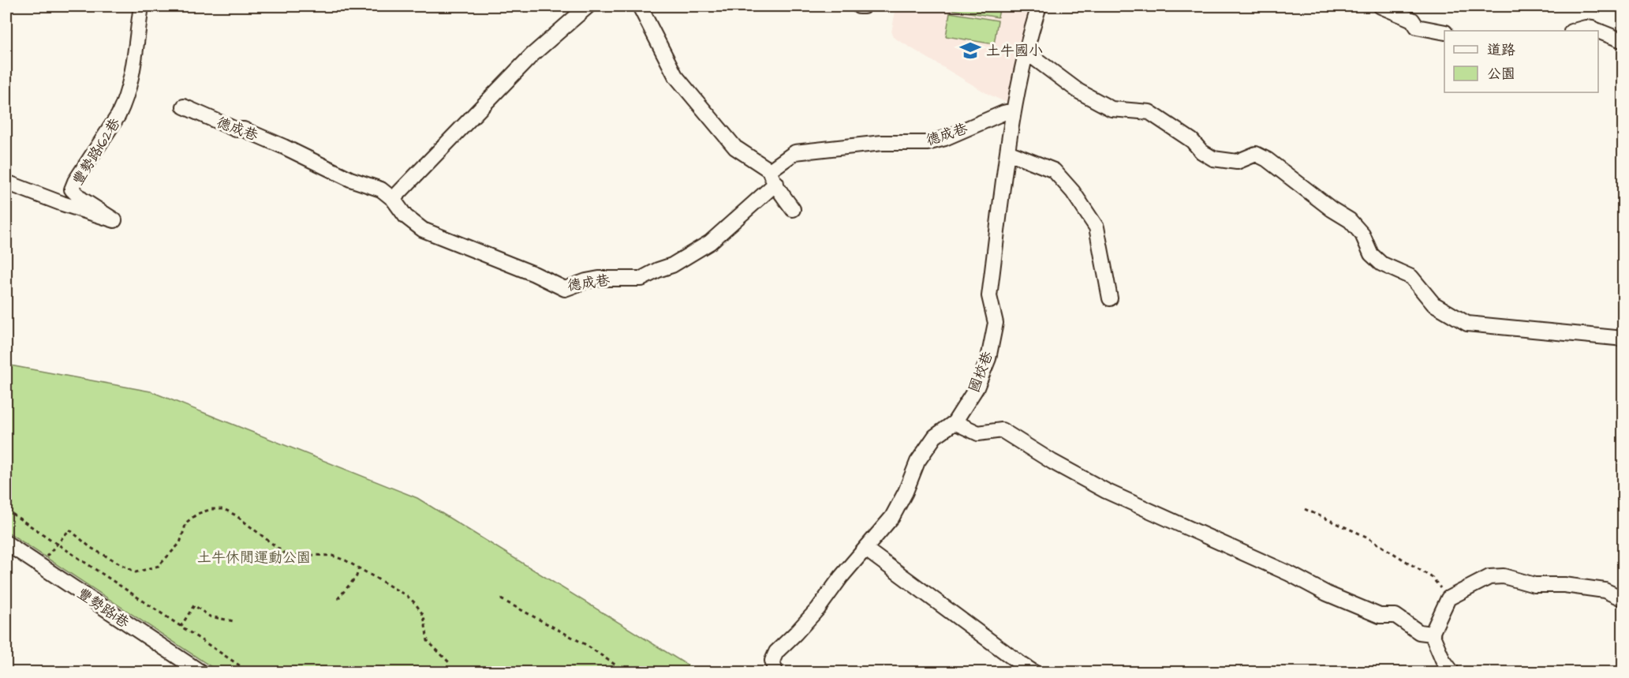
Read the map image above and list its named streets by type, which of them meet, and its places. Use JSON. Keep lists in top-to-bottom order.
{
  "streets": {
    "street": [
      "德成巷",
      "豐勢路162巷",
      "國校巷",
      "豐勢路1巷"
    ]
  },
  "crossings": [
    ["德成巷", "國校巷"]
  ],
  "parks": ["土牛休閒運動公園"],
  "places": {
    "school or university": ["土牛國小"]
  },
  "legend": ["道路", "公園"]
}
